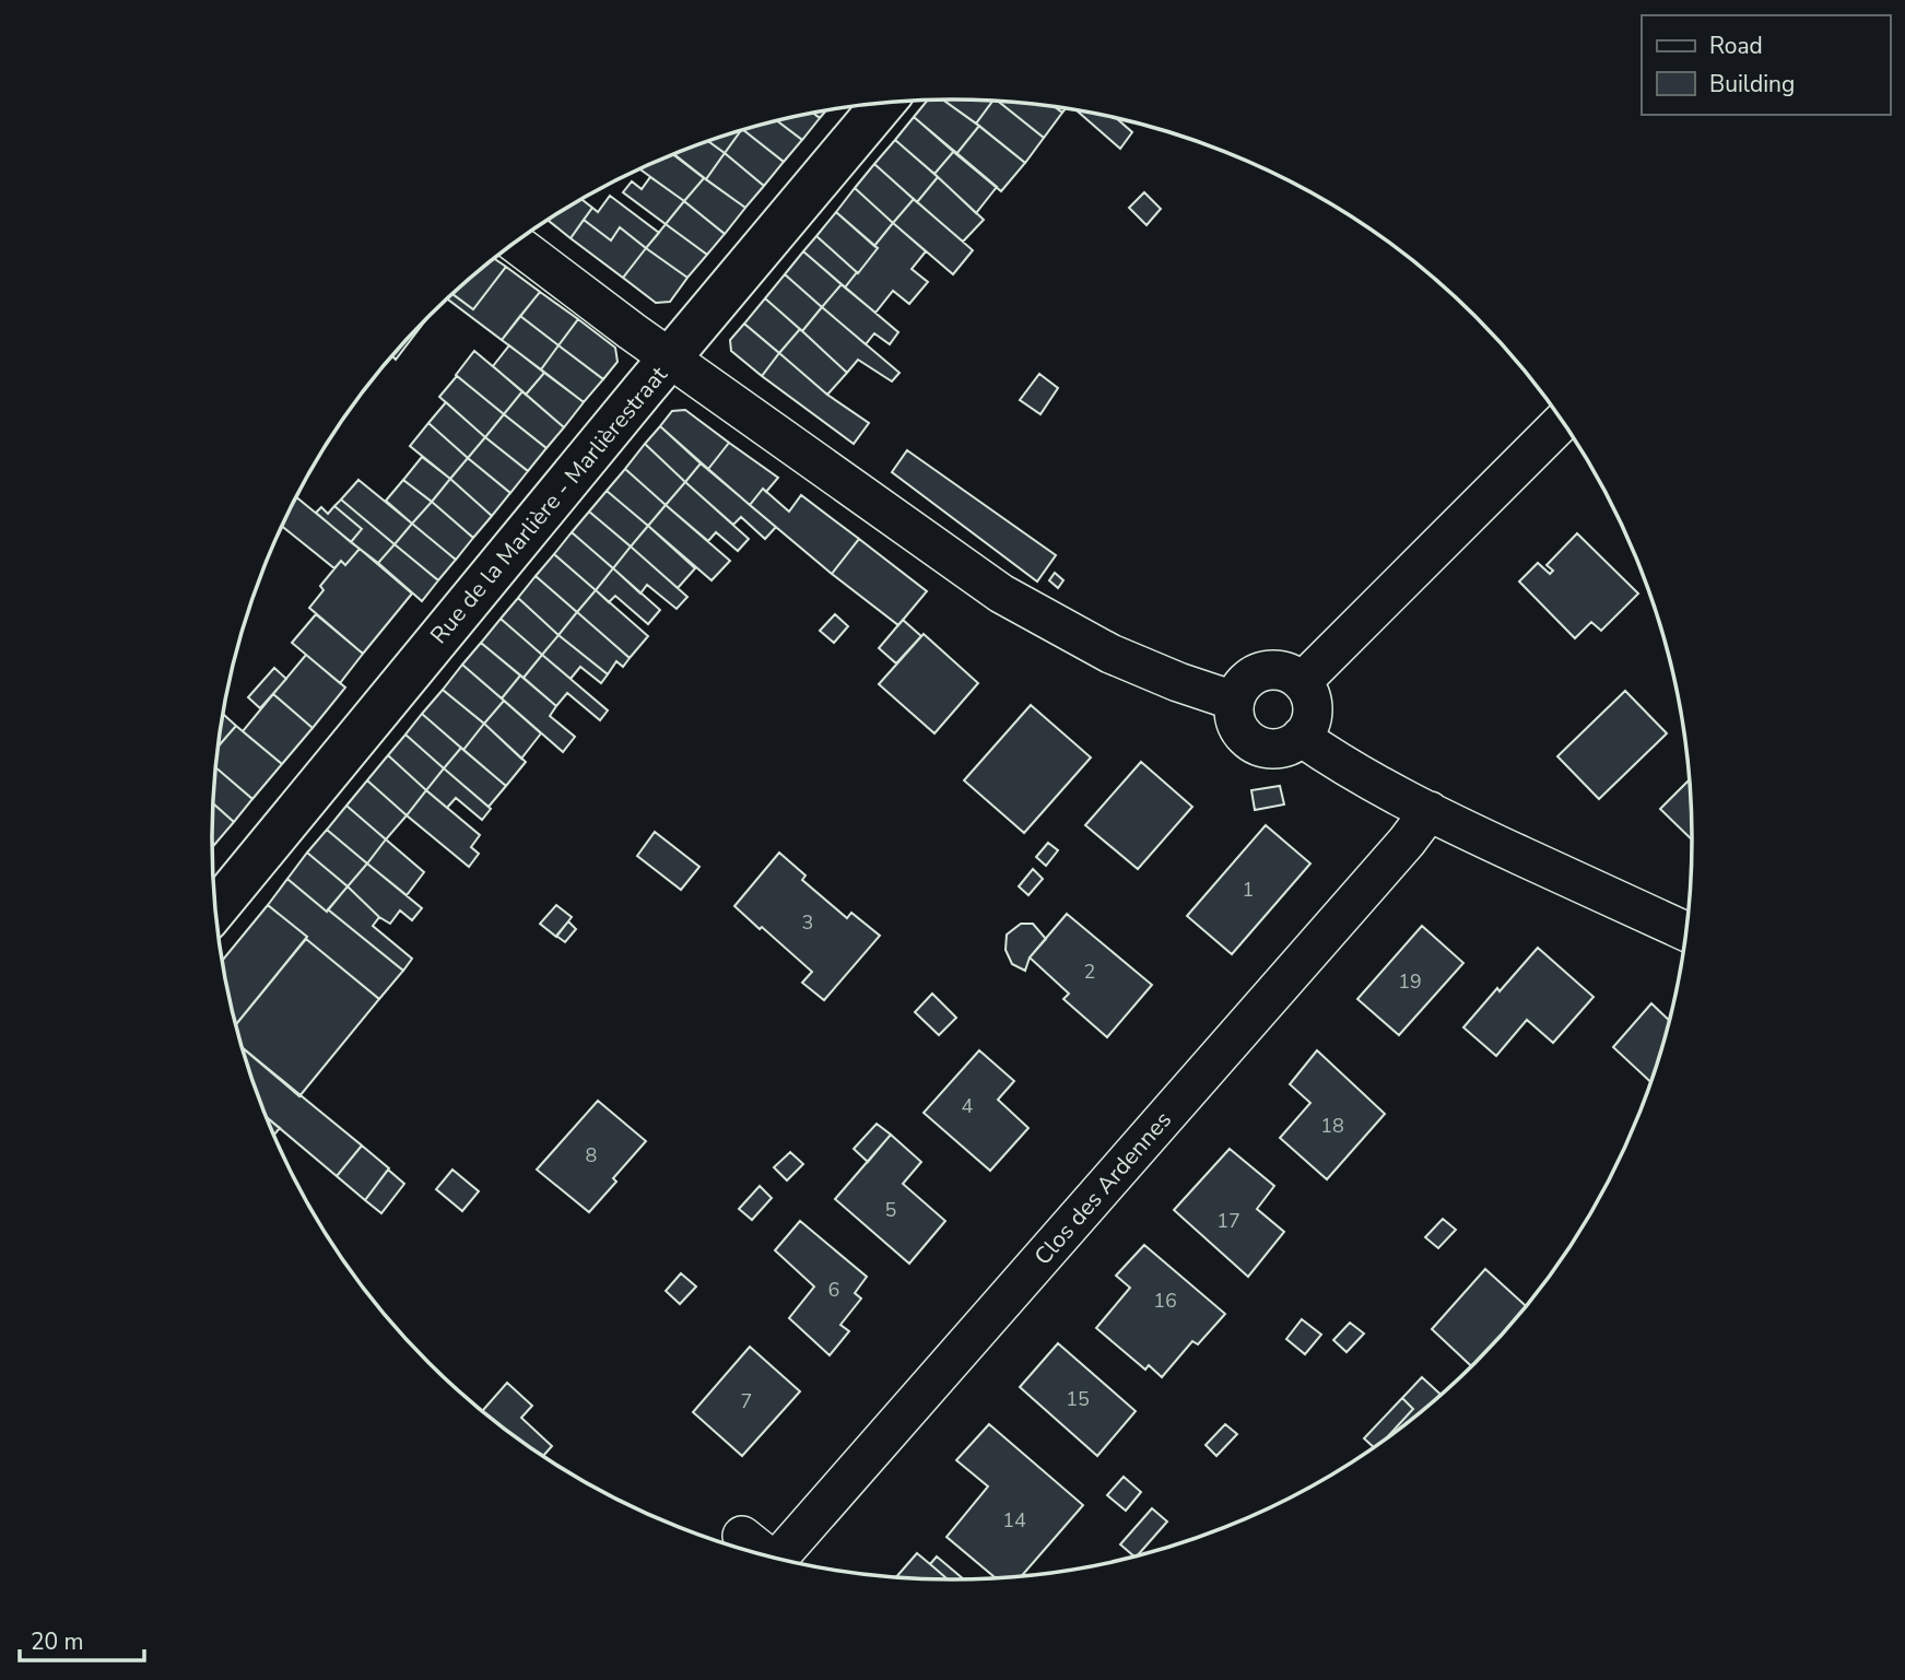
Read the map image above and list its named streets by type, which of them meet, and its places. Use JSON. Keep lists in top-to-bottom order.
{
  "streets": {
    "street": ["Rue de la Marlière - Marlièrestraat", "Clos des Ardennes"]
  },
  "house_numbers": [
    "1",
    "3",
    "2",
    "19",
    "4",
    "18",
    "8",
    "5",
    "17",
    "6",
    "16",
    "15",
    "7",
    "14"
  ],
  "legend": ["Road", "Building"],
  "scale_bar": "20 m"
}
